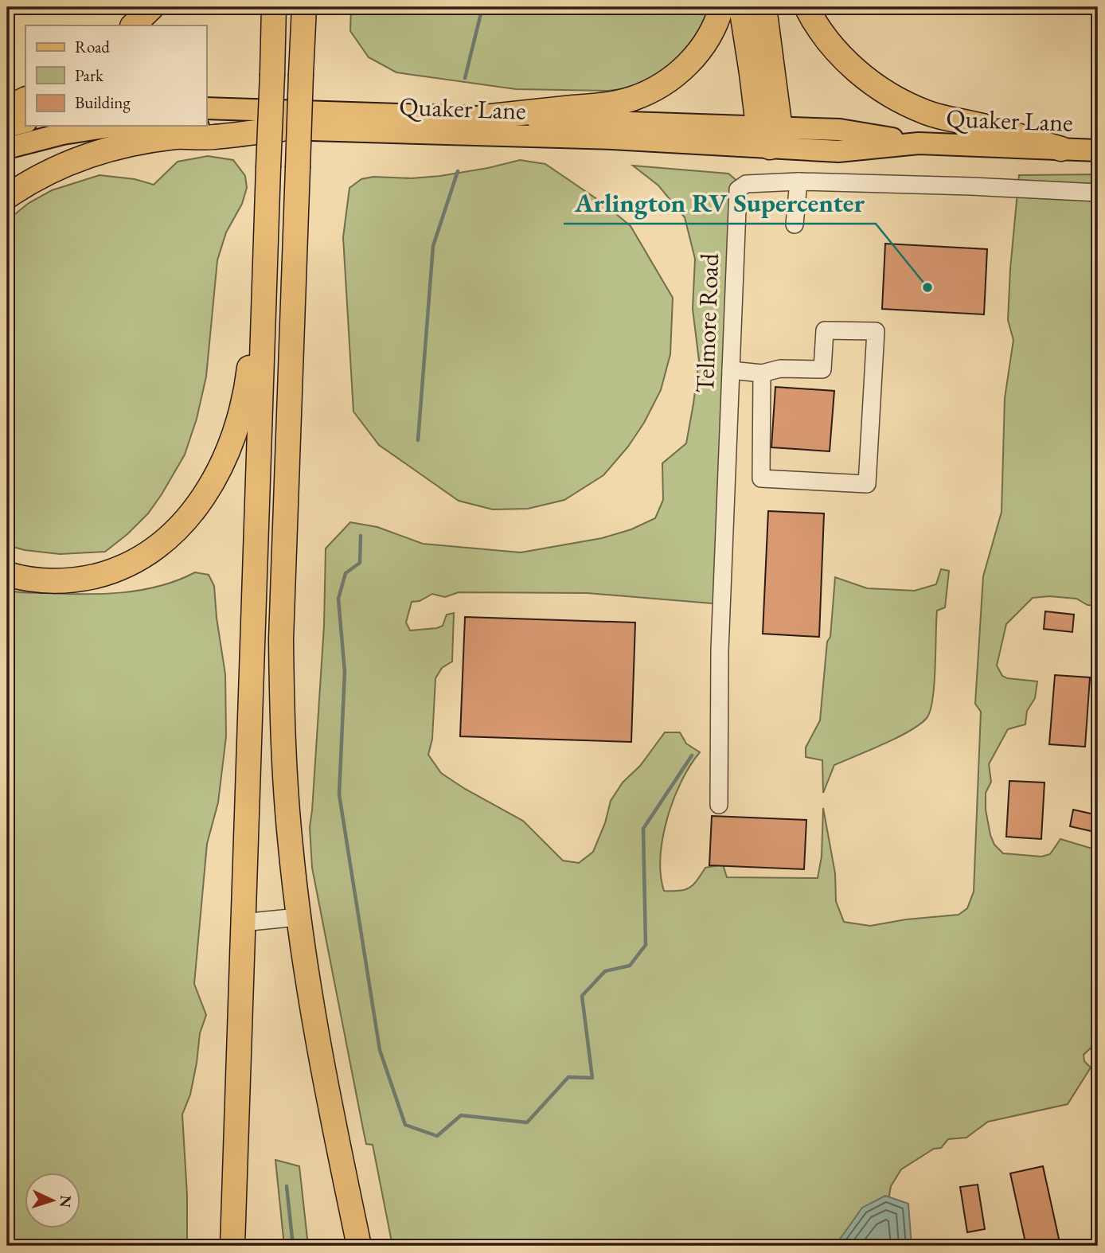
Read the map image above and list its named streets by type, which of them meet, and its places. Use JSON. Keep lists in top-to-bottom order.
{
  "streets": {
    "main road": ["Quaker Lane"],
    "street": ["Telmore Road"]
  },
  "places": ["Arlington RV Supercenter"],
  "legend": ["Road", "Park", "Building"],
  "north": "right"
}
